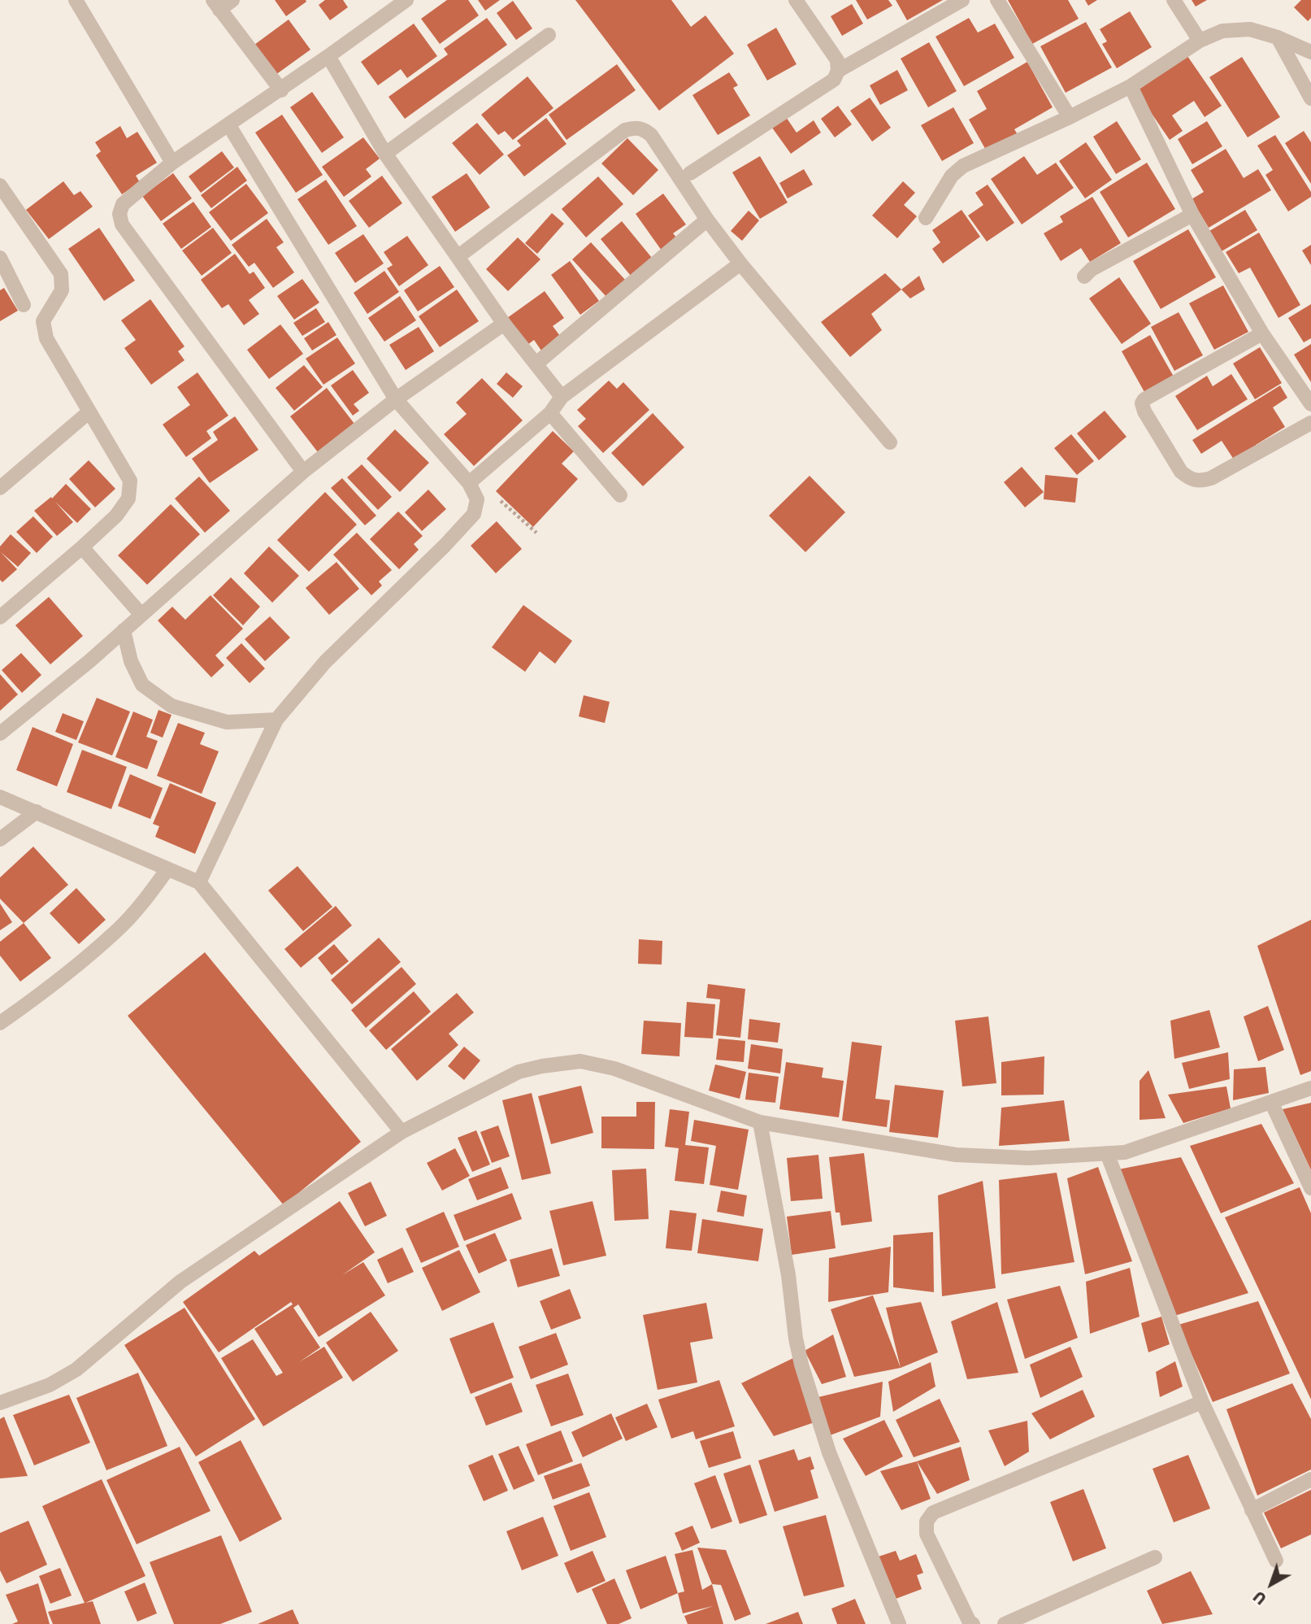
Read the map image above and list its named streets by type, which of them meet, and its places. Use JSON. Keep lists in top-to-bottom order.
{
  "north": "bottom left"
}
